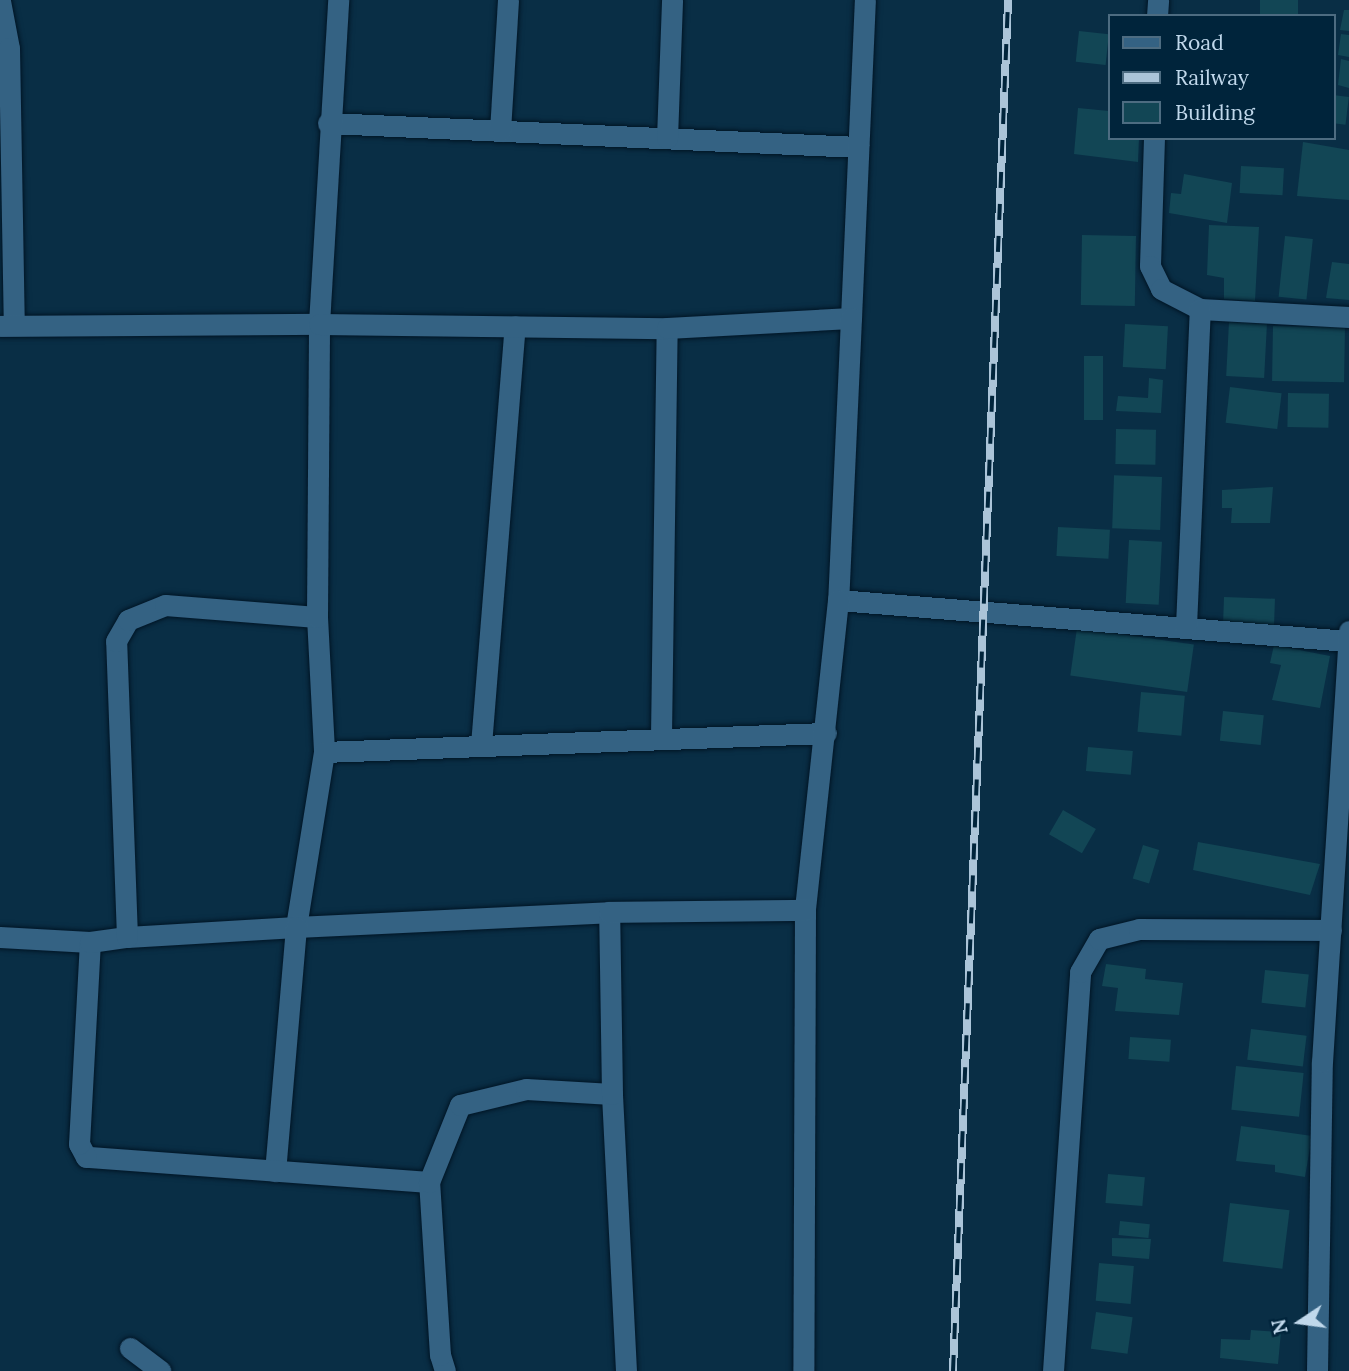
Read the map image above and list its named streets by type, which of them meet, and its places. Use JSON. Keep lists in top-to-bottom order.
{
  "legend": ["Road", "Railway", "Building"],
  "north": "left"
}
